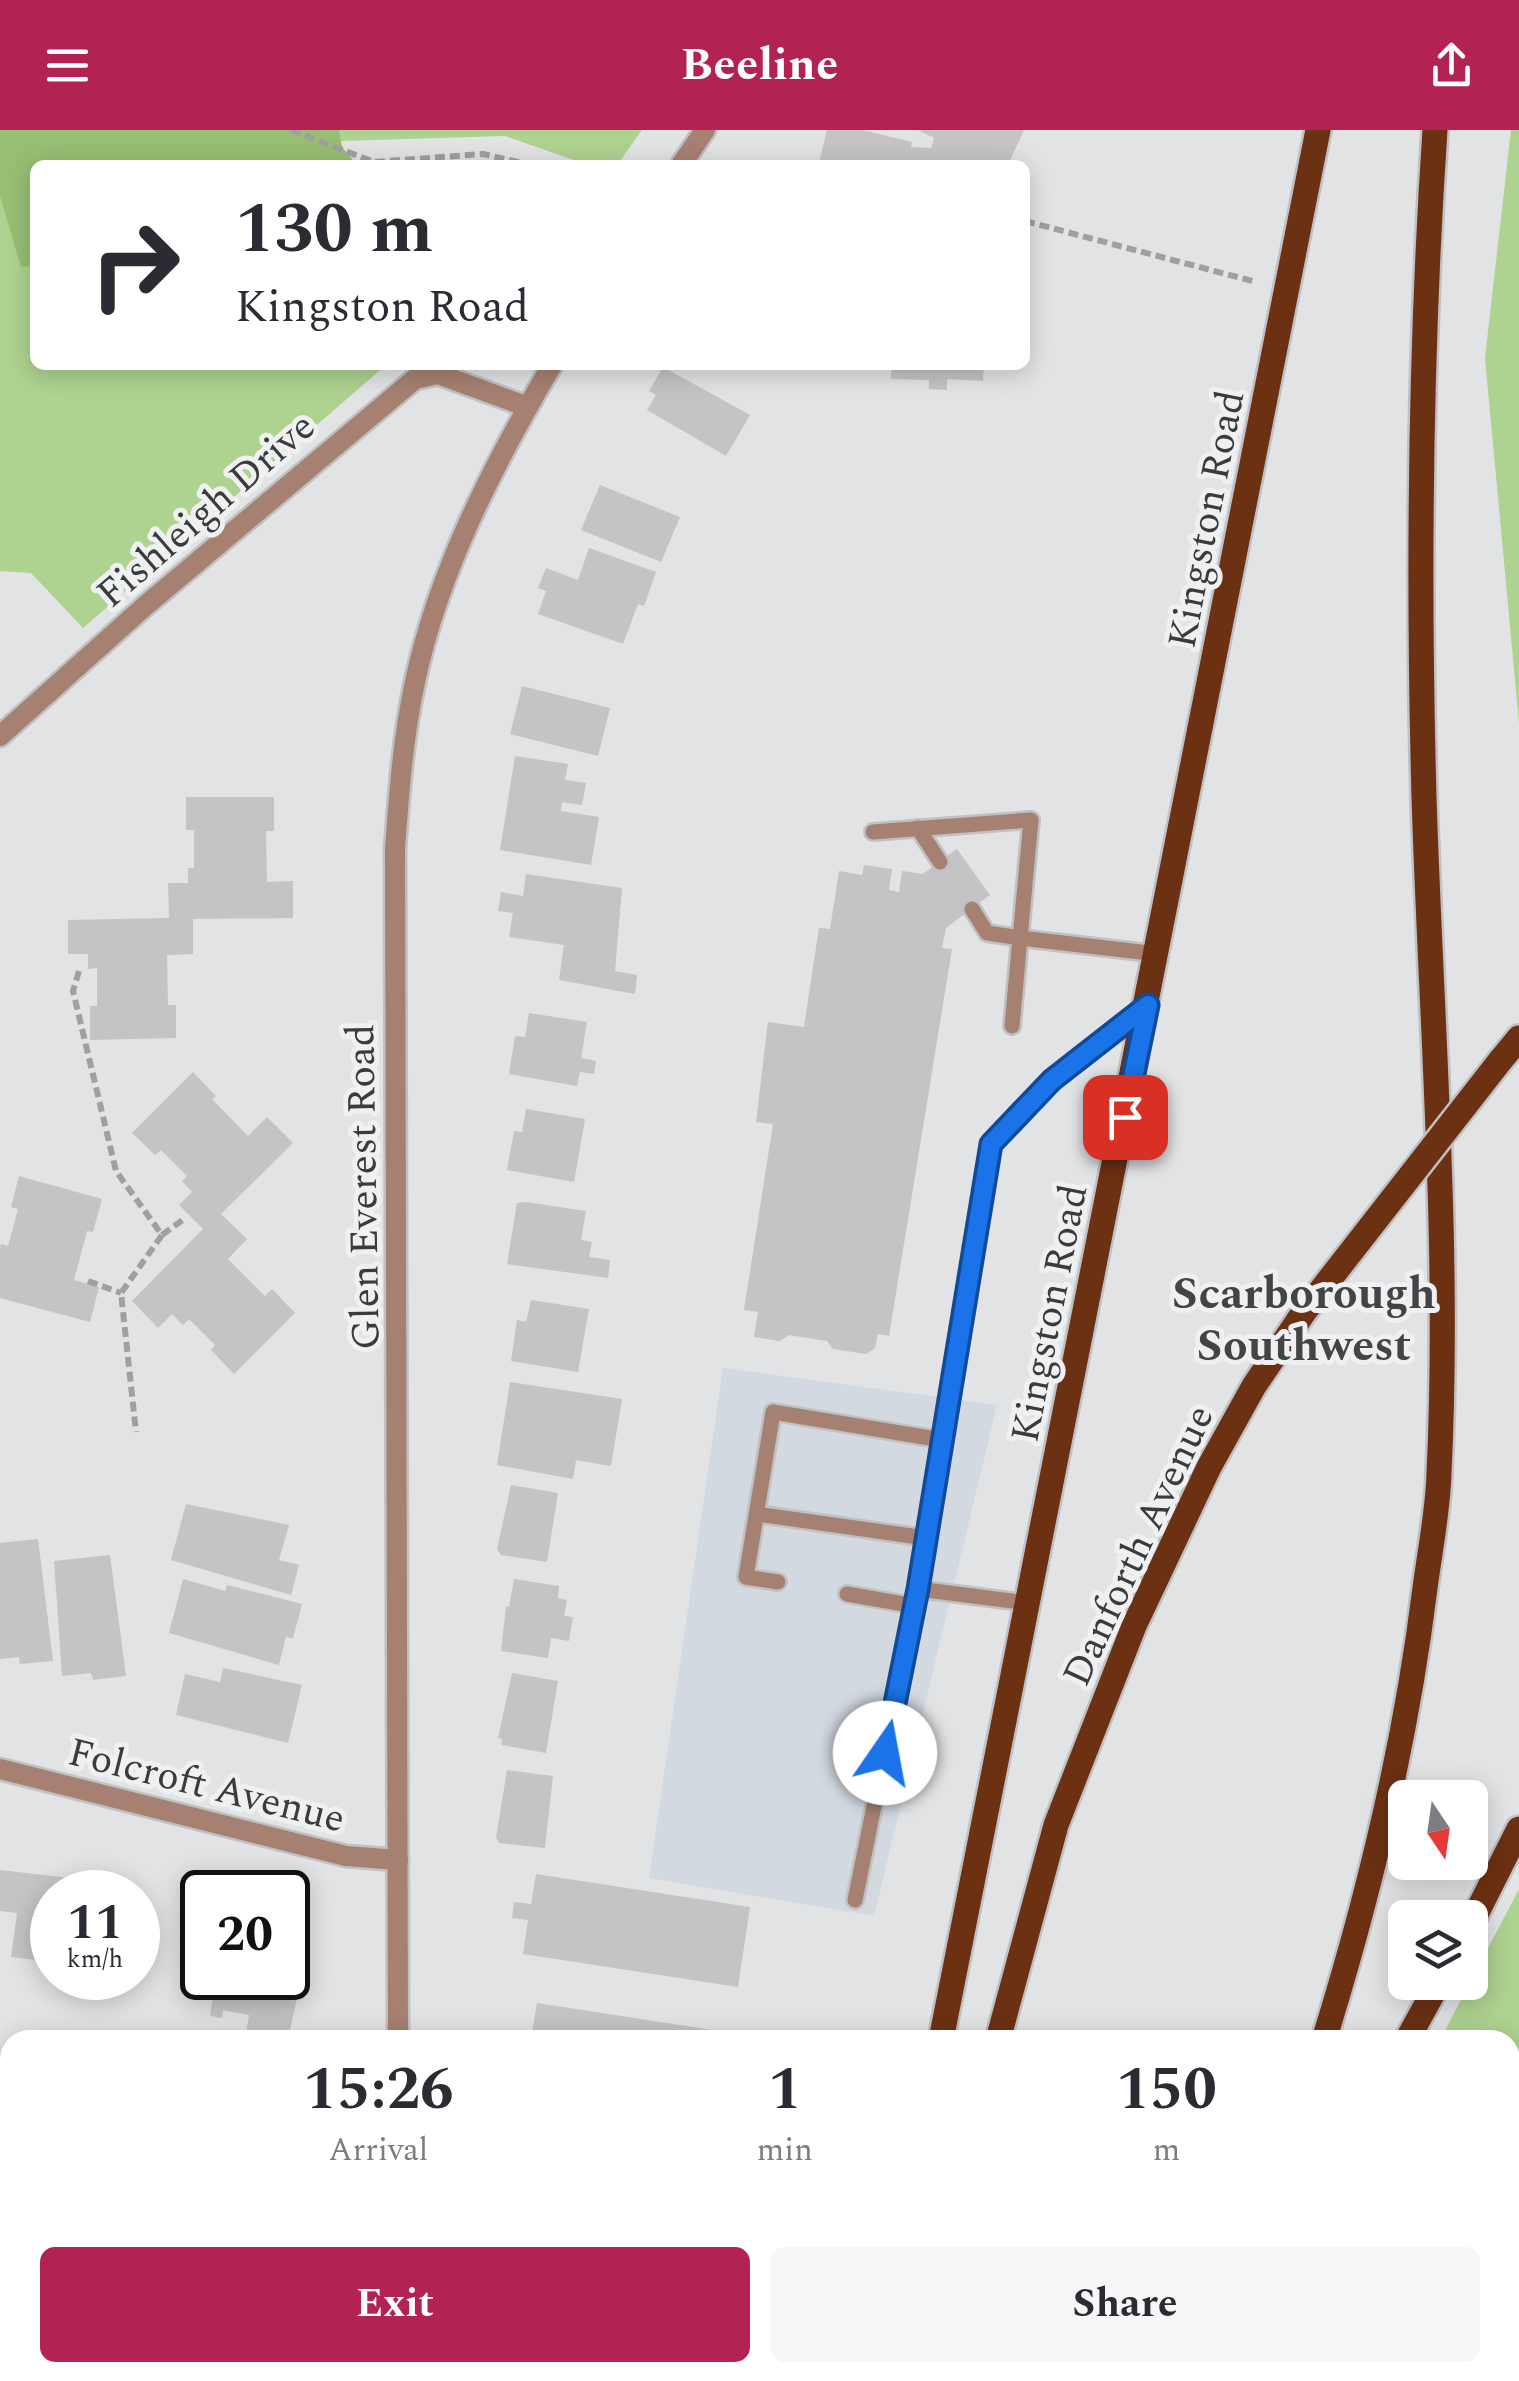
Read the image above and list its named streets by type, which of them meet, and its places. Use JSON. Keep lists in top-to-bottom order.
{
  "streets": {
    "main road": ["Kingston Road", "Danforth Avenue"],
    "street": ["Fishleigh Drive", "Glen Everest Road", "Folcroft Avenue"]
  },
  "crossings": [
    ["Fishleigh Drive", "Glen Everest Road"],
    ["Glen Everest Road", "Folcroft Avenue"]
  ],
  "districts": ["Scarborough Southwest"],
  "north": "bottom",
  "page": {
    "header": "Beeline",
    "turn": ["130 m", "Kingston Road"],
    "speed": "11 km/h",
    "limit": "20",
    "eta": [
      "15:26",
      "Arrival",
      "1",
      "min",
      "150",
      "m"
    ],
    "buttons": ["Exit", "Share"]
  }
}
